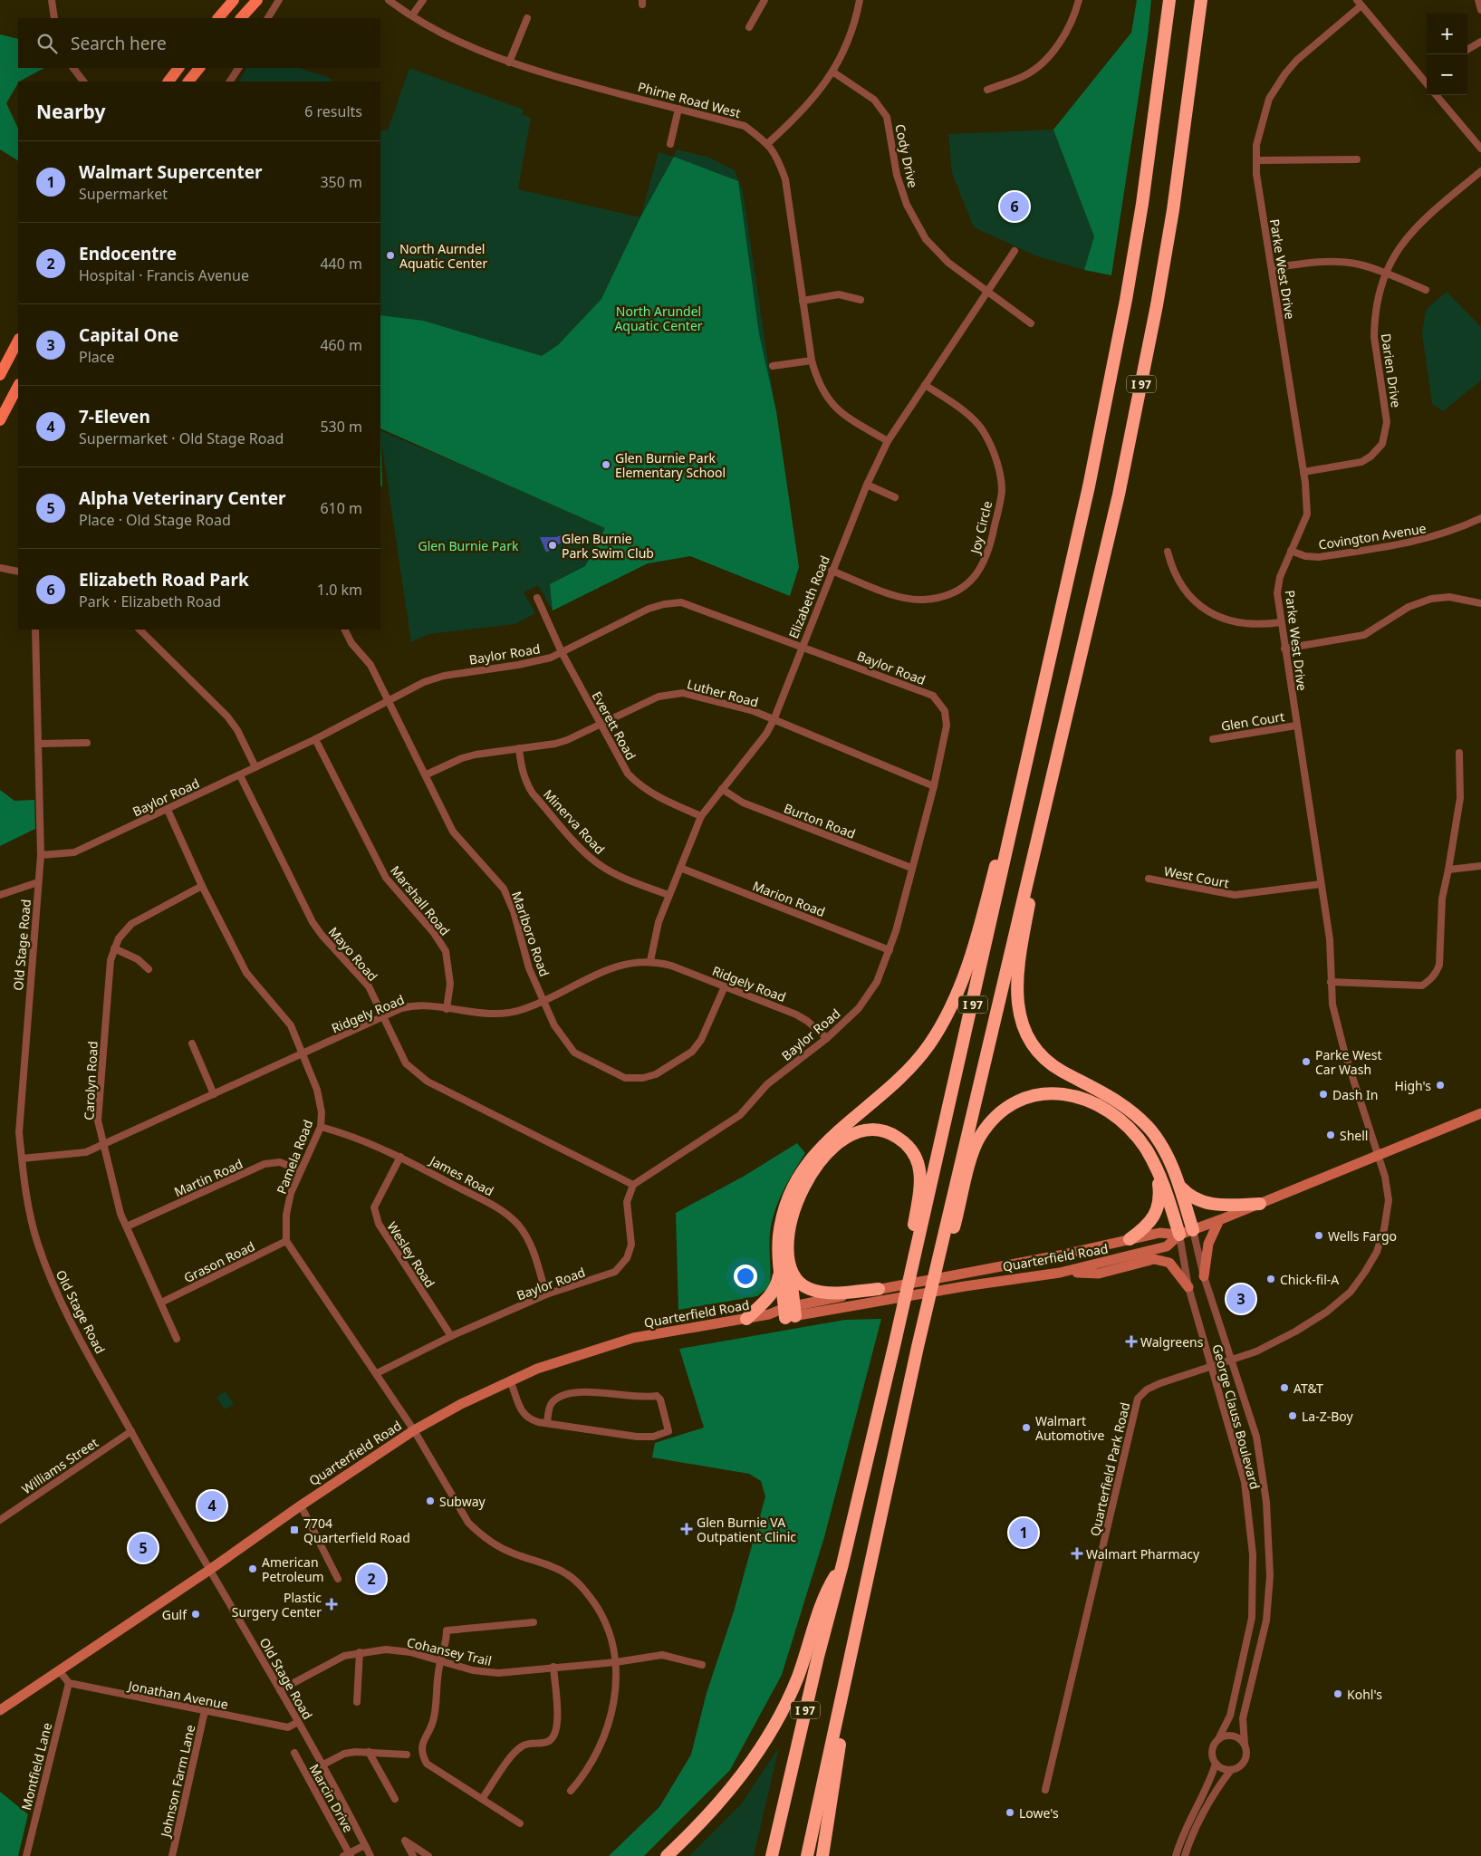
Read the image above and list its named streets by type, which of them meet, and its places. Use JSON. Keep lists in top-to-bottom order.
{
  "streets": {
    "highway": ["I 97"],
    "main road": ["Quarterfield Road"],
    "street": [
      "Phirne Road West",
      "Cody Drive",
      "Parke West Drive",
      "Darien Drive",
      "Joy Circle",
      "Covington Avenue",
      "Elizabeth Road",
      "Baylor Road",
      "Luther Road",
      "Glen Court",
      "Everett Road",
      "Burton Road",
      "Minerva Road",
      "West Court",
      "Marion Road",
      "Marshall Road",
      "Marlboro Road",
      "Old Stage Road",
      "Mayo Road",
      "Ridgely Road",
      "Carolyn Road",
      "Pamela Road",
      "James Road",
      "Martin Road",
      "Wesley Road",
      "Grason Road",
      "George Clauss Boulevard",
      "Williams Street",
      "Quarterfield Park Road",
      "Cohansey Trail",
      "Jonathan Avenue",
      "Montfield Lane",
      "Johnson Farm Lane",
      "Marcin Drive"
    ]
  },
  "crossings": [
    ["Phirne Road West", "Elizabeth Road"],
    ["Cody Drive", "Elizabeth Road"],
    ["Parke West Drive", "Darien Drive"],
    ["Parke West Drive", "Covington Avenue"],
    ["Parke West Drive", "Glen Court"],
    ["Parke West Drive", "West Court"],
    ["Parke West Drive", "Quarterfield Road"],
    ["Parke West Drive", "Quarterfield Park Road"],
    ["Joy Circle", "Elizabeth Road"],
    ["Elizabeth Road", "Baylor Road"],
    ["Elizabeth Road", "Luther Road"],
    ["Elizabeth Road", "Everett Road"],
    ["Elizabeth Road", "Burton Road"],
    ["Elizabeth Road", "Minerva Road"],
    ["Elizabeth Road", "Marion Road"],
    ["Elizabeth Road", "Ridgely Road"],
    ["Baylor Road", "Luther Road"],
    ["Baylor Road", "Everett Road"],
    ["Baylor Road", "Burton Road"],
    ["Baylor Road", "Marion Road"],
    ["Baylor Road", "Marshall Road"],
    ["Baylor Road", "Marlboro Road"],
    ["Baylor Road", "Old Stage Road"],
    ["Baylor Road", "Mayo Road"],
    ["Baylor Road", "Ridgely Road"],
    ["Baylor Road", "Pamela Road"],
    ["Baylor Road", "James Road"],
    ["Baylor Road", "Wesley Road"],
    ["Luther Road", "Everett Road"],
    ["Luther Road", "Minerva Road"],
    ["Luther Road", "Marlboro Road"],
    ["Marshall Road", "Ridgely Road"],
    ["Marlboro Road", "Ridgely Road"],
    ["Old Stage Road", "Ridgely Road"],
    ["Old Stage Road", "Quarterfield Road"],
    ["Old Stage Road", "Williams Street"],
    ["Old Stage Road", "Cohansey Trail"],
    ["Old Stage Road", "Jonathan Avenue"],
    ["Mayo Road", "Ridgely Road"],
    ["Ridgely Road", "Carolyn Road"],
    ["Ridgely Road", "Pamela Road"],
    ["Carolyn Road", "Pamela Road"],
    ["Carolyn Road", "Martin Road"],
    ["Carolyn Road", "Grason Road"],
    ["Pamela Road", "James Road"],
    ["Pamela Road", "Martin Road"],
    ["Pamela Road", "Grason Road"],
    ["James Road", "Wesley Road"],
    ["Quarterfield Road", "George Clauss Boulevard"],
    ["Quarterfield Road", "Quarterfield Park Road"],
    ["George Clauss Boulevard", "Quarterfield Park Road"],
    ["Jonathan Avenue", "Montfield Lane"],
    ["Jonathan Avenue", "Johnson Farm Lane"]
  ],
  "parks": ["North Arundel Aquatic Center", "Glen Burnie Park"],
  "places": {
    "other": [
      "North Aurndel Aquatic Center",
      "Glen Burnie Park Elementary School",
      "Glen Burnie Park Swim Club",
      "Parke West Car Wash",
      "High's",
      "Dash In",
      "Shell",
      "Wells Fargo",
      "Chick-fil-A",
      "AT&T",
      "La-Z-Boy",
      "Walmart Automotive",
      "Subway",
      "American Petroleum",
      "Gulf",
      "Kohl's",
      "Lowe's"
    ],
    "health": [
      "Walgreens",
      "Glen Burnie VA Outpatient Clinic",
      "Walmart Pharmacy",
      "Plastic Surgery Center"
    ],
    "transit": ["7704 Quarterfield Road"]
  },
  "page": {
    "map_buttons": ["+", "−"],
    "search": "Search here",
    "heading": ["Nearby", "6 results"],
    "list": [
      {
        "mark": "1",
        "name": "Walmart Supercenter",
        "note": "Supermarket",
        "value": "350 m"
      },
      {
        "mark": "2",
        "name": "Endocentre",
        "note": "Hospital · Francis Avenue",
        "value": "440 m"
      },
      {
        "mark": "3",
        "name": "Capital One",
        "note": "Place",
        "value": "460 m"
      },
      {
        "mark": "4",
        "name": "7-Eleven",
        "note": "Supermarket · Old Stage Road",
        "value": "530 m"
      },
      {
        "mark": "5",
        "name": "Alpha Veterinary Center",
        "note": "Place · Old Stage Road",
        "value": "610 m"
      },
      {
        "mark": "6",
        "name": "Elizabeth Road Park",
        "note": "Park · Elizabeth Road",
        "value": "1.0 km"
      }
    ],
    "pins": [
      "6",
      "3",
      "4",
      "1",
      "5",
      "2"
    ]
  }
}
